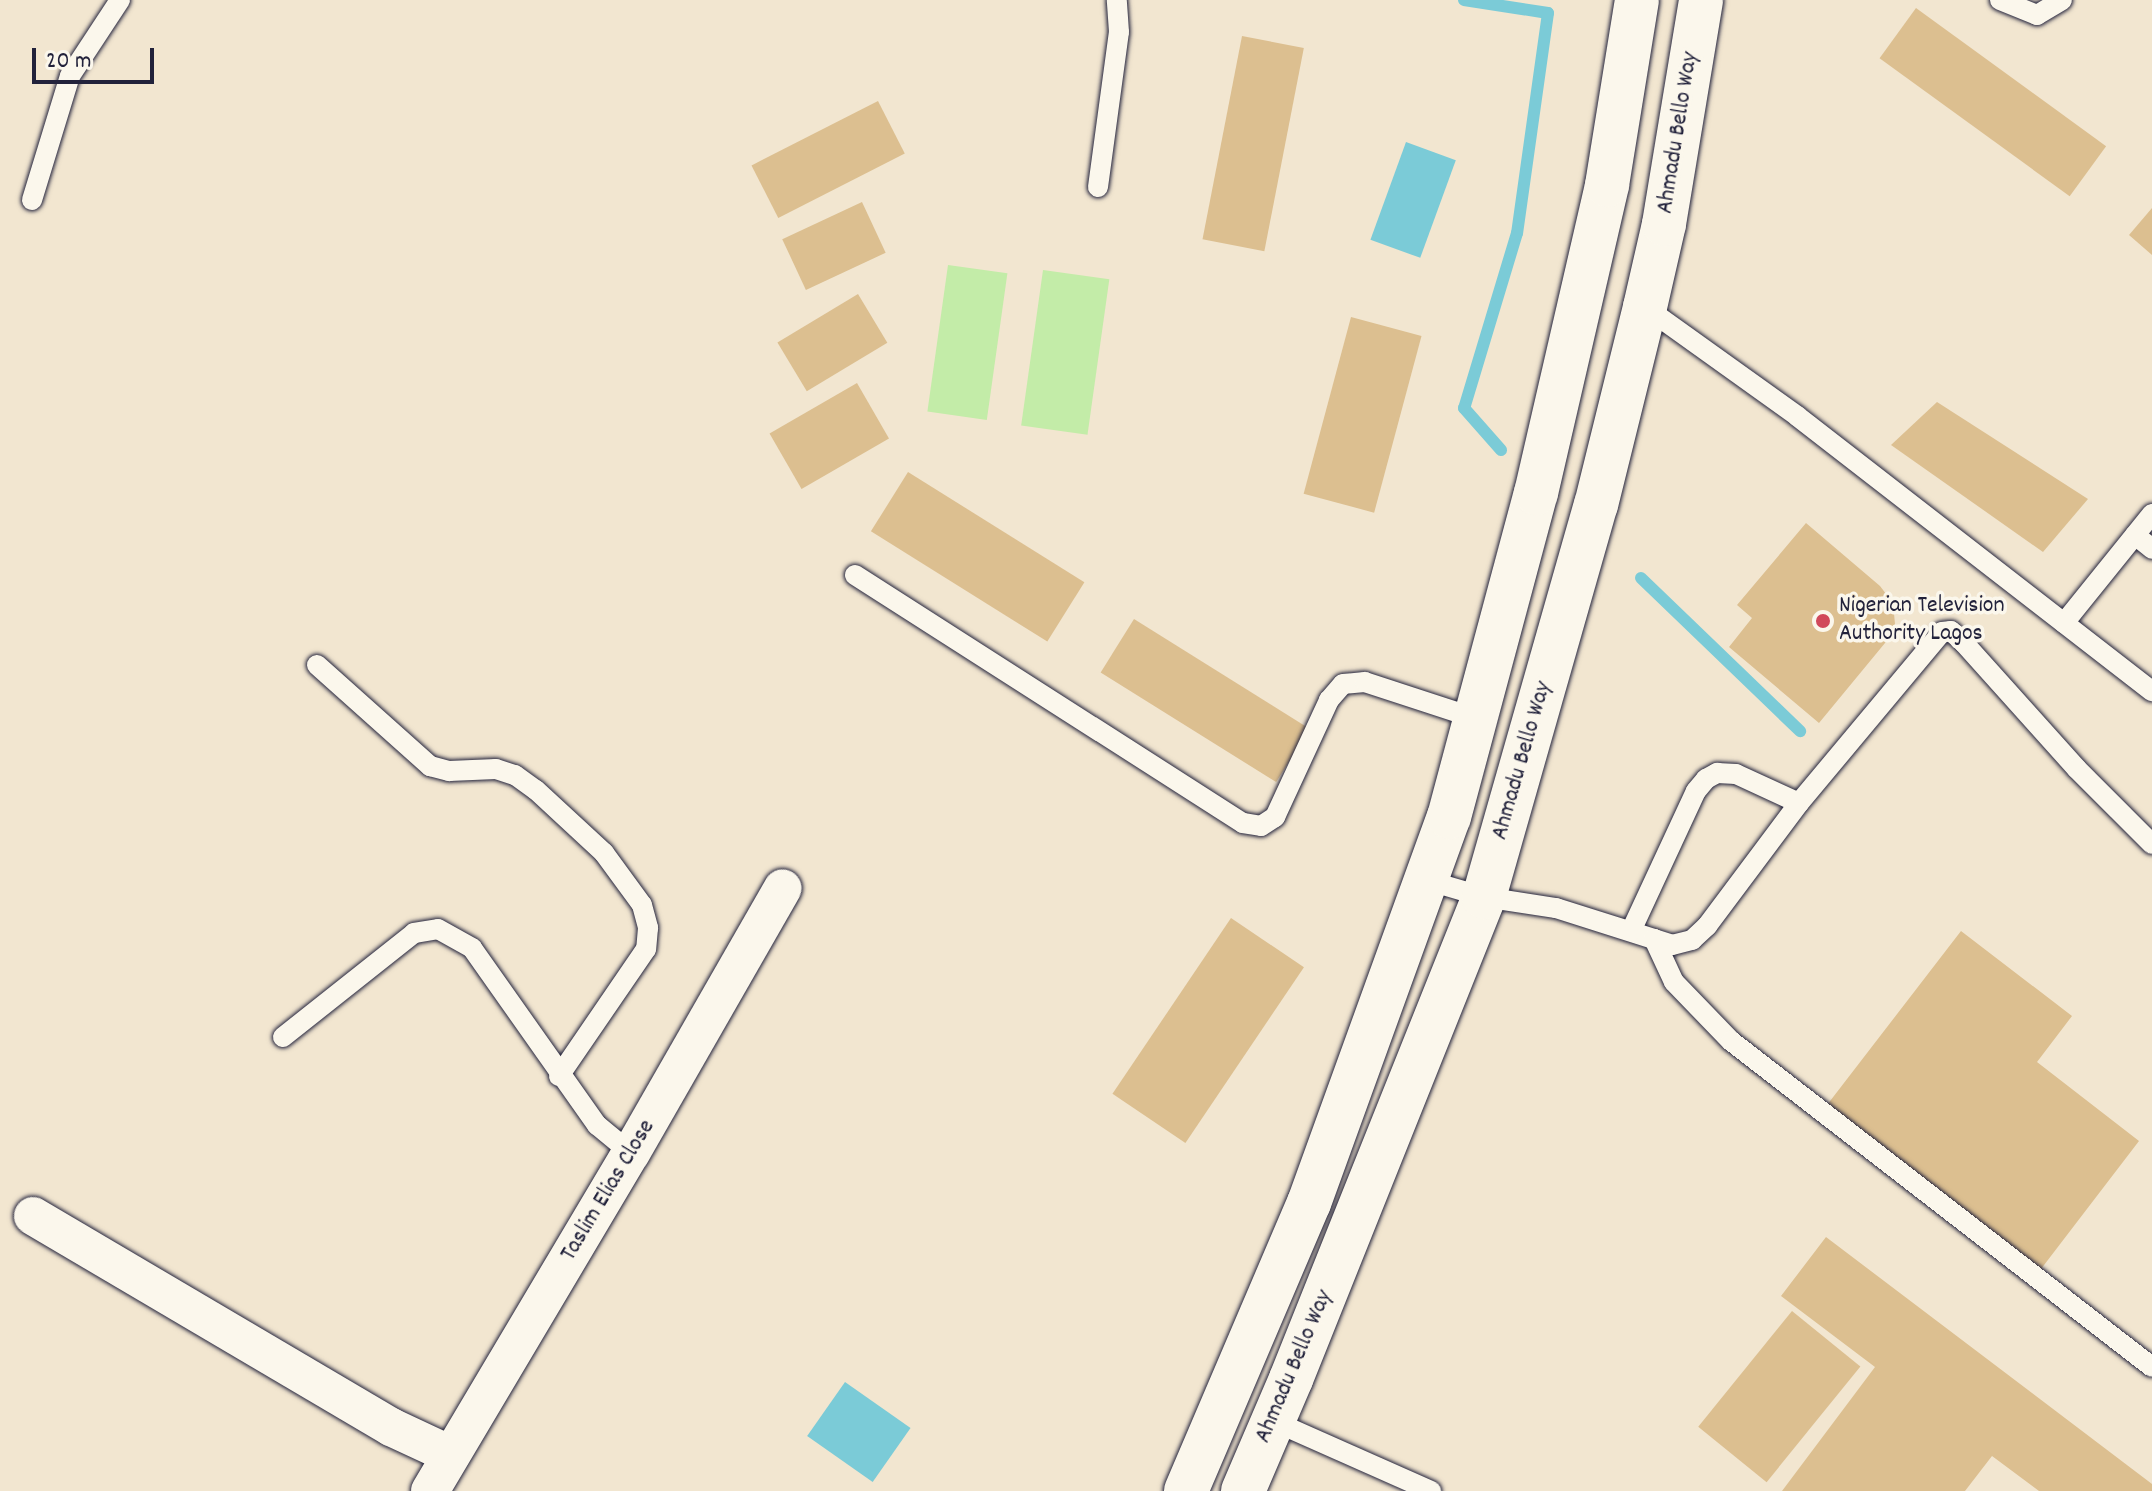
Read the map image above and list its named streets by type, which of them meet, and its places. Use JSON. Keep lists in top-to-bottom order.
{
  "streets": {
    "highway": ["Ahmadu Bello Way"],
    "street": ["Taslim Elias Close"]
  },
  "places": ["Nigerian Television Authority Lagos"],
  "scale_bar": "20 m"
}
